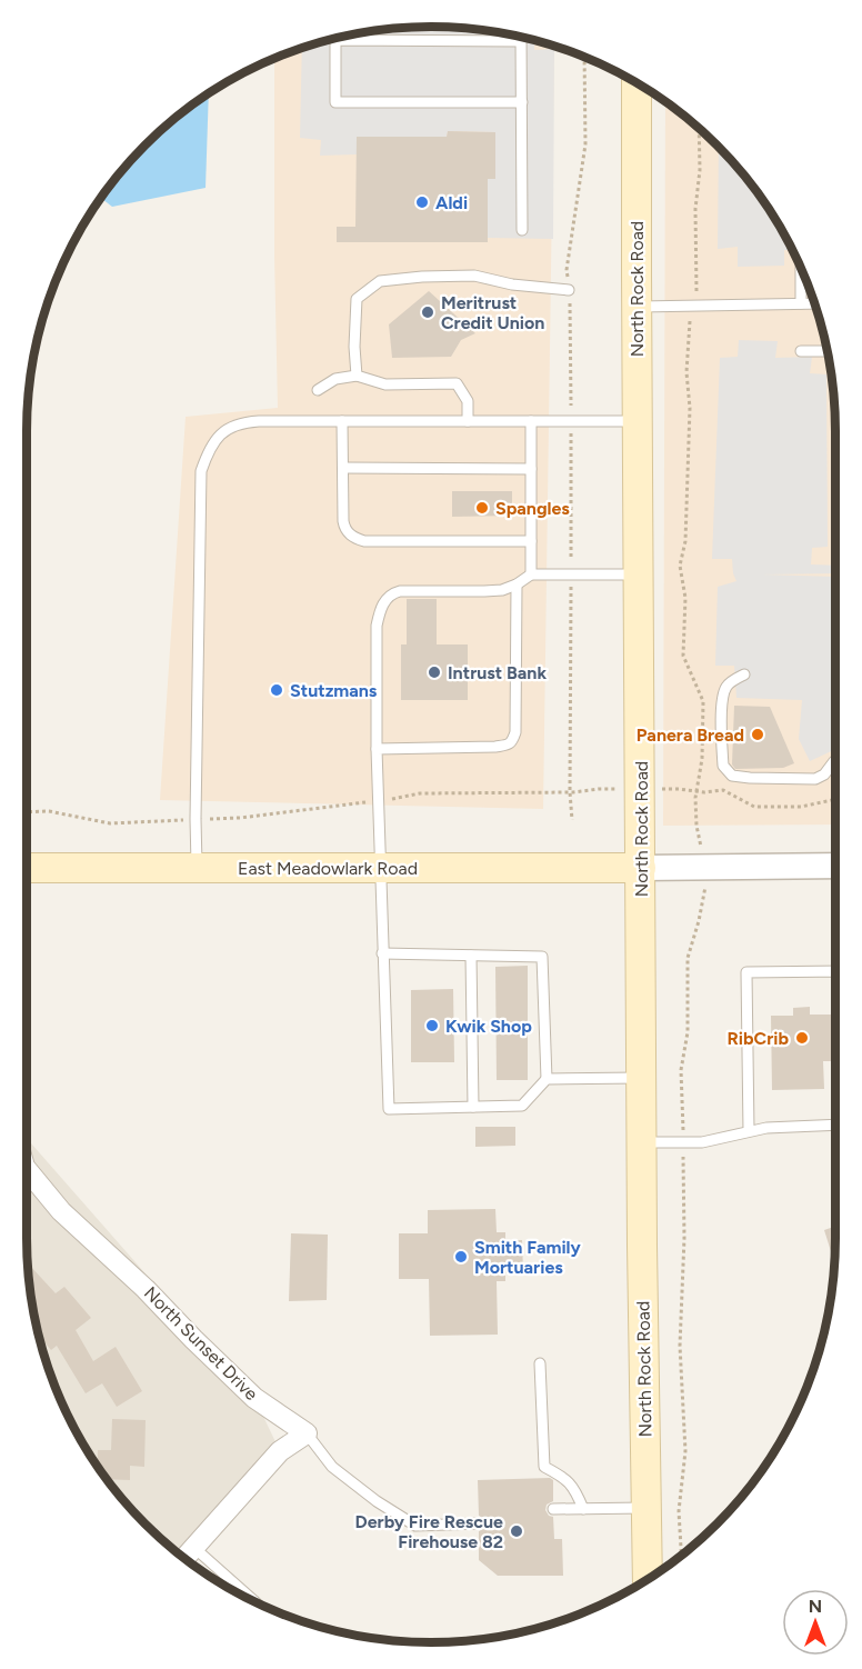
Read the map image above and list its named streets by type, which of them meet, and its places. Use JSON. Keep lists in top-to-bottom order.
{
  "streets": {
    "main road": ["North Rock Road", "East Meadowlark Road"],
    "street": ["North Sunset Drive"]
  },
  "crossings": [
    ["North Rock Road", "East Meadowlark Road"]
  ],
  "places": [
    "Aldi",
    "Meritrust Credit Union",
    "Spangles",
    "Intrust Bank",
    "Stutzmans",
    "Panera Bread",
    "Kwik Shop",
    "RibCrib",
    "Smith Family Mortuaries",
    "Derby Fire Rescue Firehouse 82"
  ],
  "north": "top"
}
